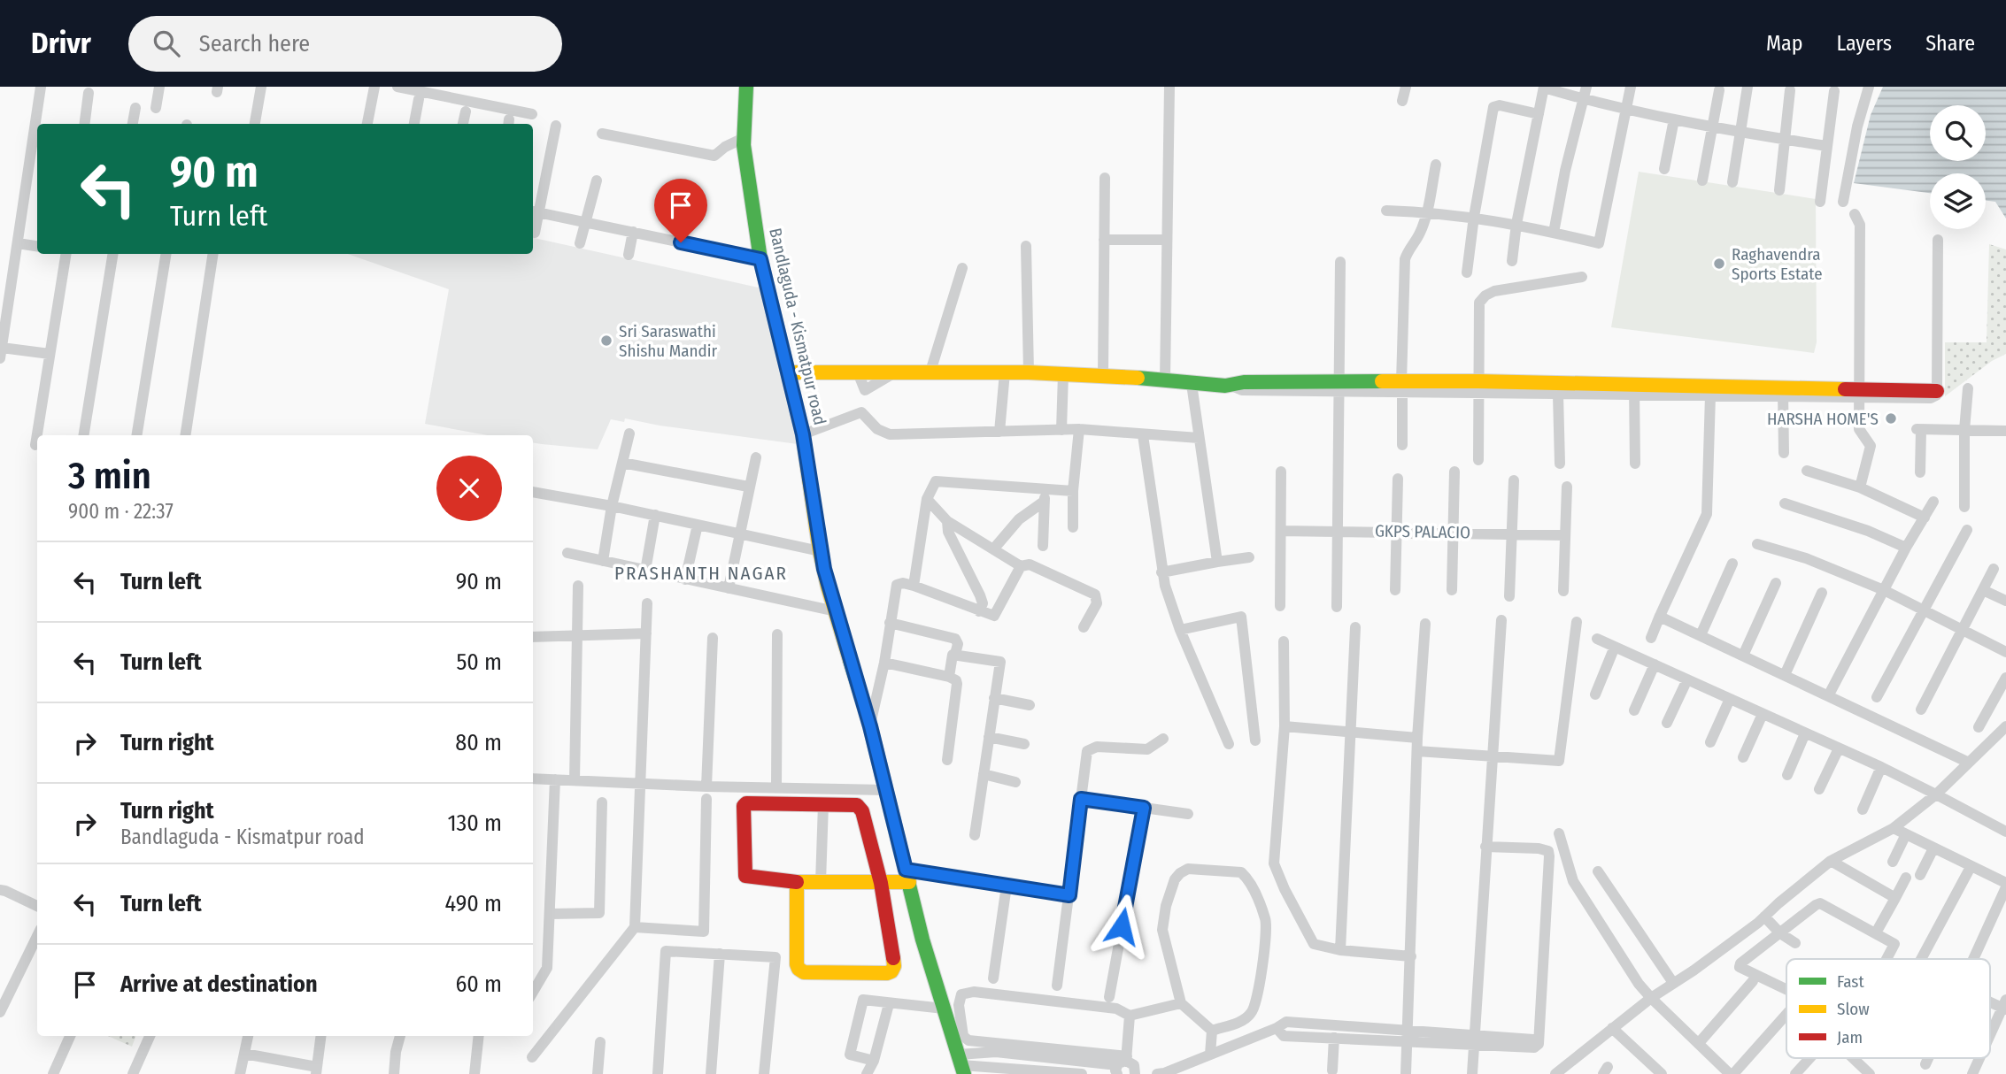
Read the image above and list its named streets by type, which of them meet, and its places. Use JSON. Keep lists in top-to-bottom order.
{
  "streets": {
    "street": ["Bandlaguda - Kismatpur road", "GKPS PALACIO"]
  },
  "districts": ["PRASHANTH NAGAR"],
  "places": ["Raghavendra Sports Estate", "Sri Saraswathi Shishu Mandir", "HARSHA HOME'S"],
  "legend": ["Fast", "Slow", "Jam"],
  "page": {
    "header": "Drivr",
    "search": "Search here",
    "nav": ["Map", "Layers", "Share"],
    "turn": ["90 m", "Turn left"],
    "heading": ["3 min", "900 m · 22:37"],
    "list": [
      {
        "name": "Turn left",
        "value": "90 m"
      },
      {
        "name": "Turn left",
        "value": "50 m"
      },
      {
        "name": "Turn right",
        "value": "80 m"
      },
      {
        "name": "Turn right",
        "note": "Bandlaguda - Kismatpur road",
        "value": "130 m"
      },
      {
        "name": "Turn left",
        "value": "490 m"
      },
      {
        "name": "Arrive at destination",
        "value": "60 m"
      }
    ]
  }
}
